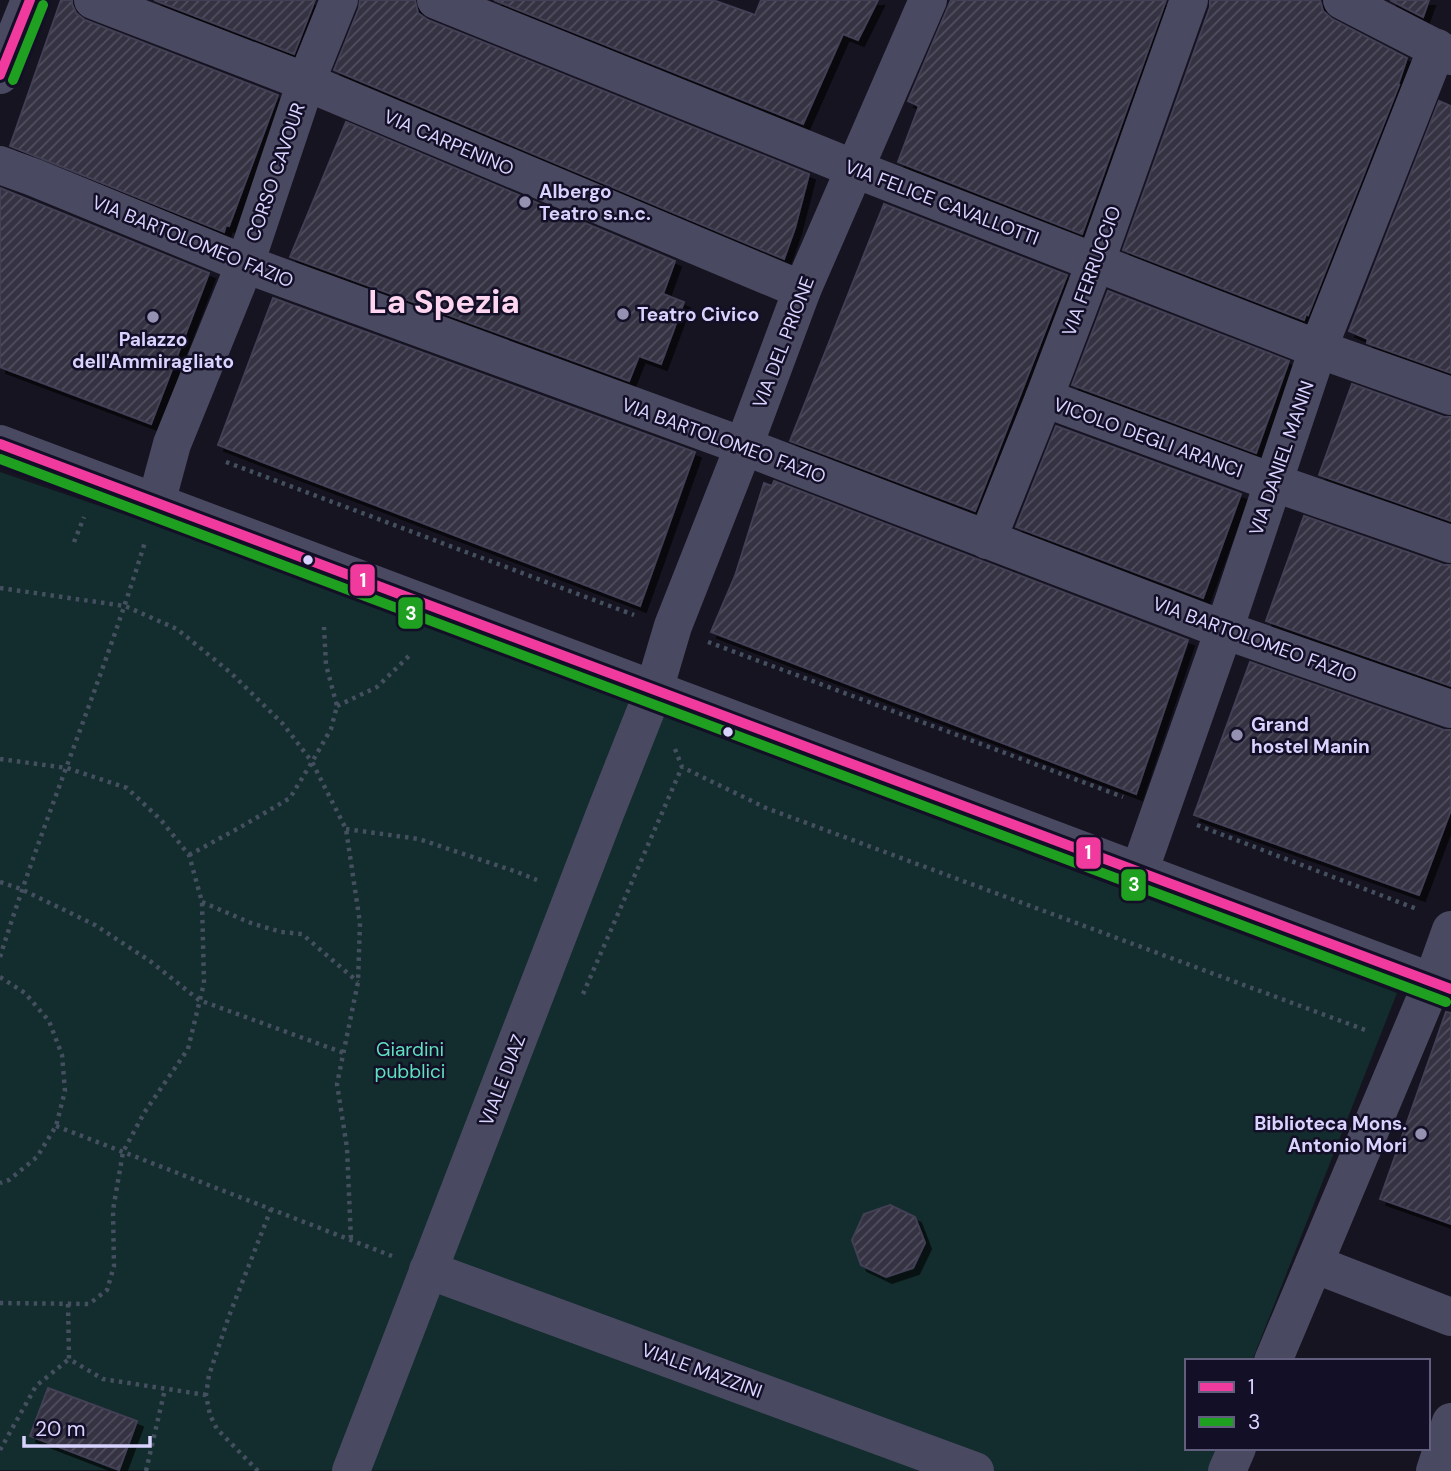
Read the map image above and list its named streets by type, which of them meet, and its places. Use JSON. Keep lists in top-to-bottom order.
{
  "streets": {
    "street": [
      "VIA CARPENINO",
      "CORSO CAVOUR",
      "VIA FELICE CAVALLOTTI",
      "VIA BARTOLOMEO FAZIO",
      "VIA FERRUCCIO",
      "VIA DEL PRIONE",
      "VICOLO DEGLI ARANCI",
      "VIA DANIEL MANIN",
      "VIALE DIAZ",
      "VIALE MAZZINI"
    ]
  },
  "crossings": [
    ["VIA CARPENINO", "CORSO CAVOUR"],
    ["VIA CARPENINO", "VIA DEL PRIONE"],
    ["CORSO CAVOUR", "VIA BARTOLOMEO FAZIO"],
    ["VIA FELICE CAVALLOTTI", "VIA FERRUCCIO"],
    ["VIA FELICE CAVALLOTTI", "VIA DEL PRIONE"],
    ["VIA FELICE CAVALLOTTI", "VIA DANIEL MANIN"],
    ["VIA BARTOLOMEO FAZIO", "VIA FERRUCCIO"],
    ["VIA BARTOLOMEO FAZIO", "VIA DEL PRIONE"],
    ["VIA BARTOLOMEO FAZIO", "VIA DANIEL MANIN"],
    ["VIA FERRUCCIO", "VICOLO DEGLI ARANCI"],
    ["VIA DEL PRIONE", "VIALE DIAZ"],
    ["VICOLO DEGLI ARANCI", "VIA DANIEL MANIN"],
    ["VIALE DIAZ", "VIALE MAZZINI"]
  ],
  "districts": ["La Spezia"],
  "parks": ["Giardini pubblici"],
  "places": [
    "Albergo Teatro s.n.c.",
    "Teatro Civico",
    "Palazzo dell'Ammiragliato",
    "Grand hostel Manin",
    "Biblioteca Mons. Antonio Mori"
  ],
  "lines": ["transit line 1", "transit line 3"],
  "legend": ["1", "3"],
  "scale_bar": "20 m"
}
